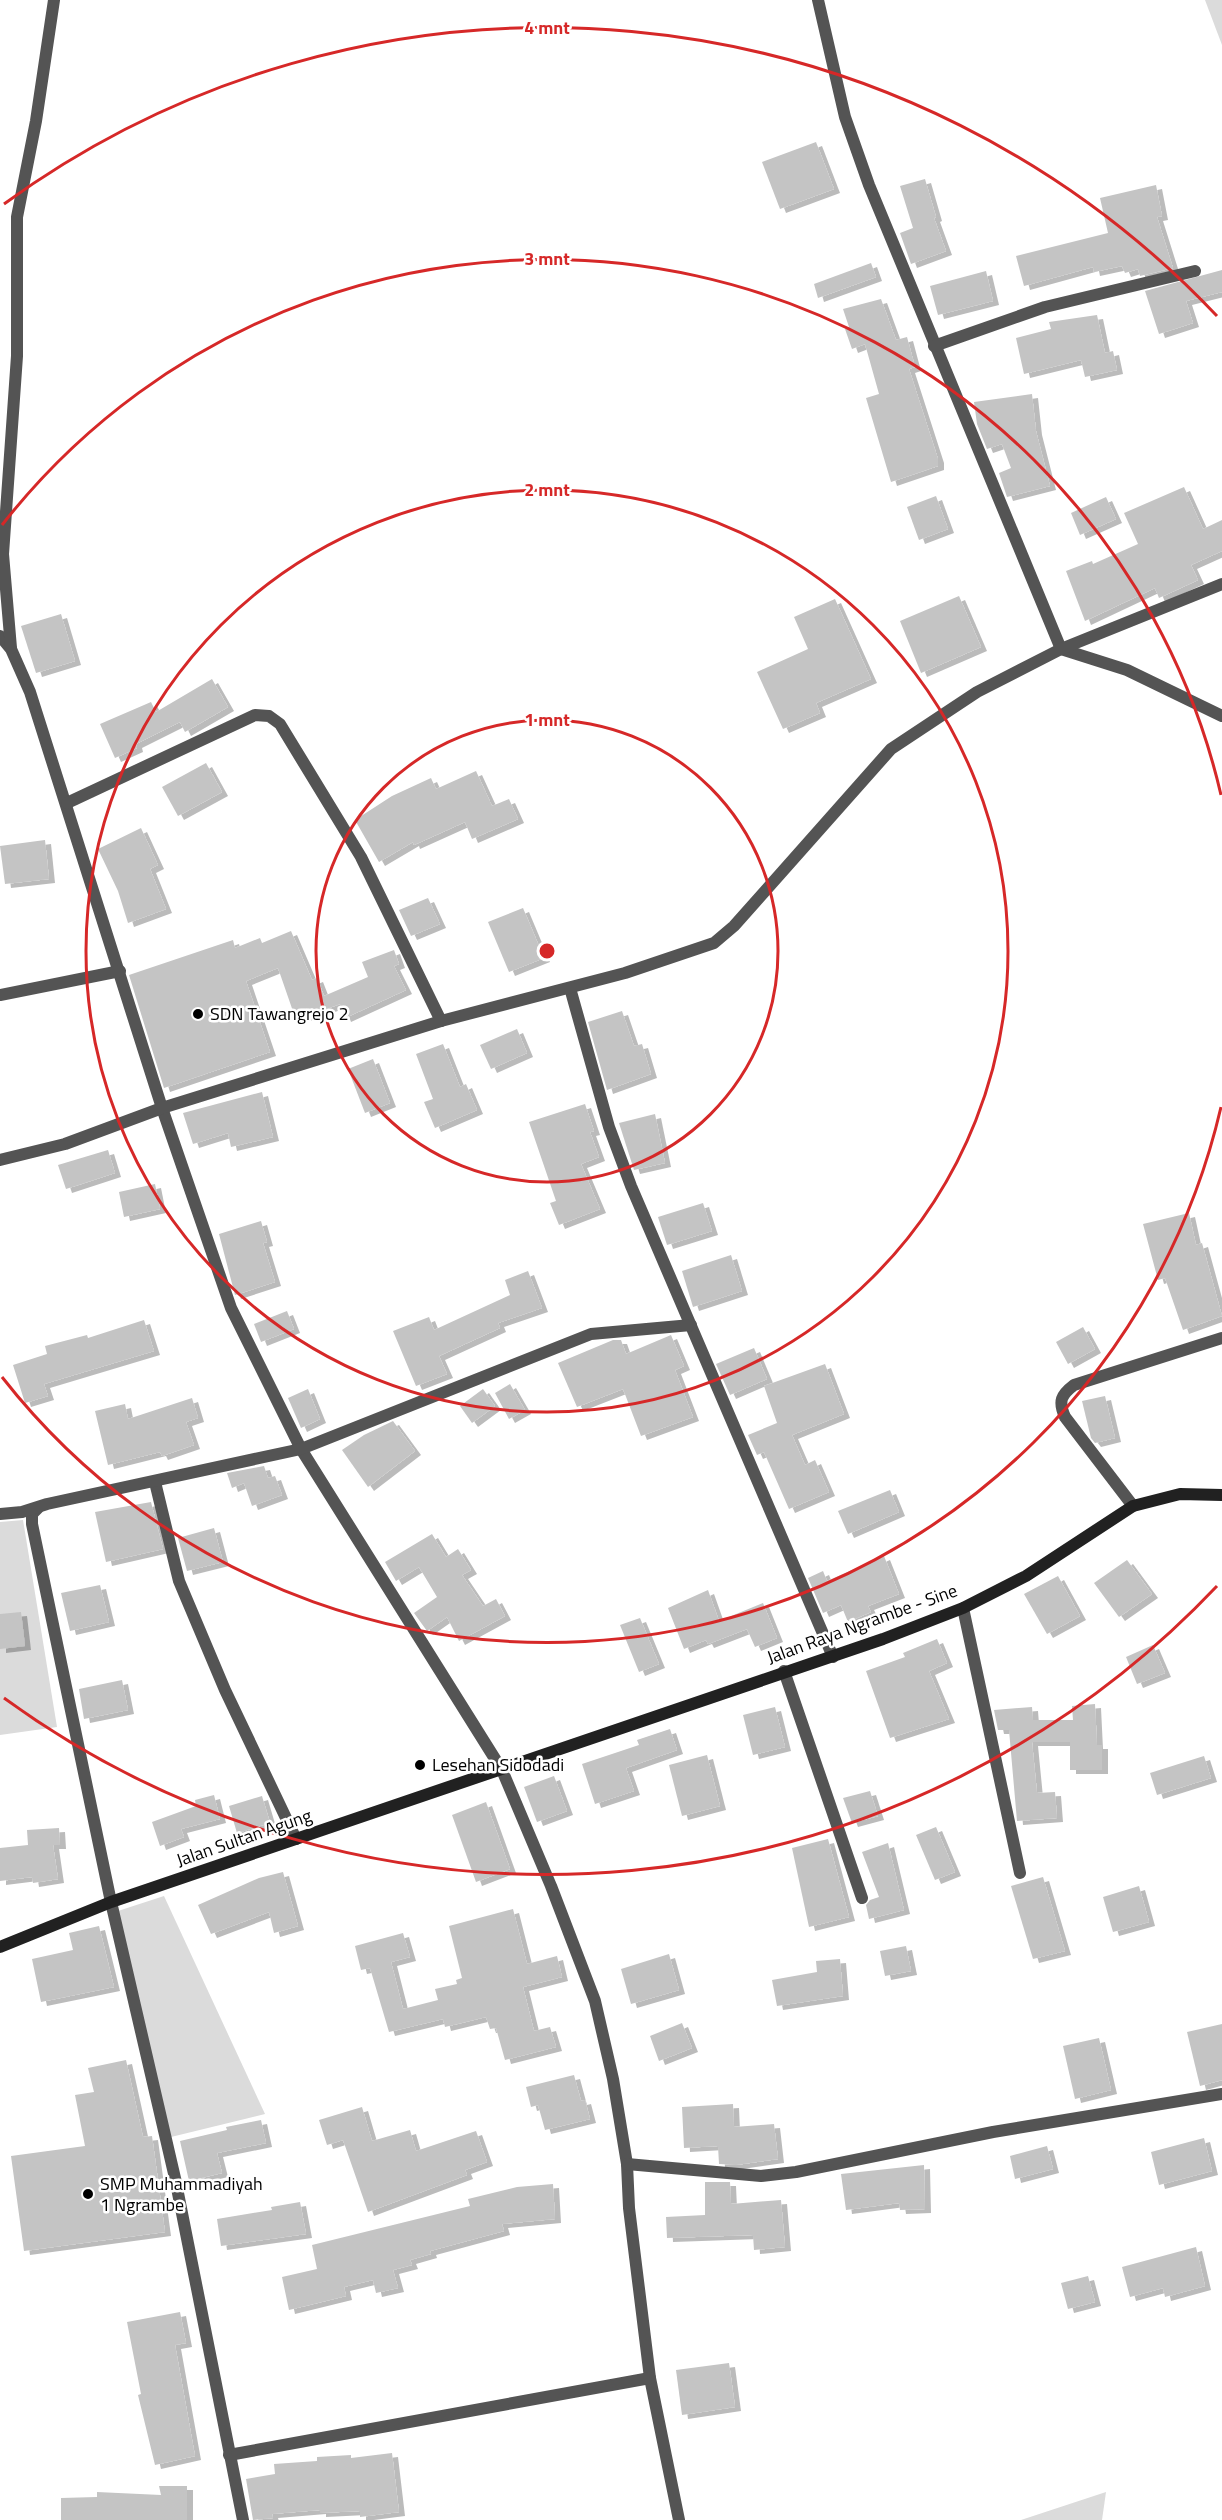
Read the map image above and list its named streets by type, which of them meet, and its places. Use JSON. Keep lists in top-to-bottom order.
{
  "streets": {
    "main road": ["Jalan Raya Ngrambe - Sine", "Jalan Sultan Agung"]
  },
  "crossings": [
    ["Jalan Raya Ngrambe - Sine", "Jalan Sultan Agung"]
  ],
  "places": ["SDN Tawangrejo 2", "Lesehan Sidodadi", "SMP Muhammadiyah 1 Ngrambe"],
  "rings": [
    "4 mnt",
    "3 mnt",
    "2 mnt",
    "1 mnt"
  ]
}
